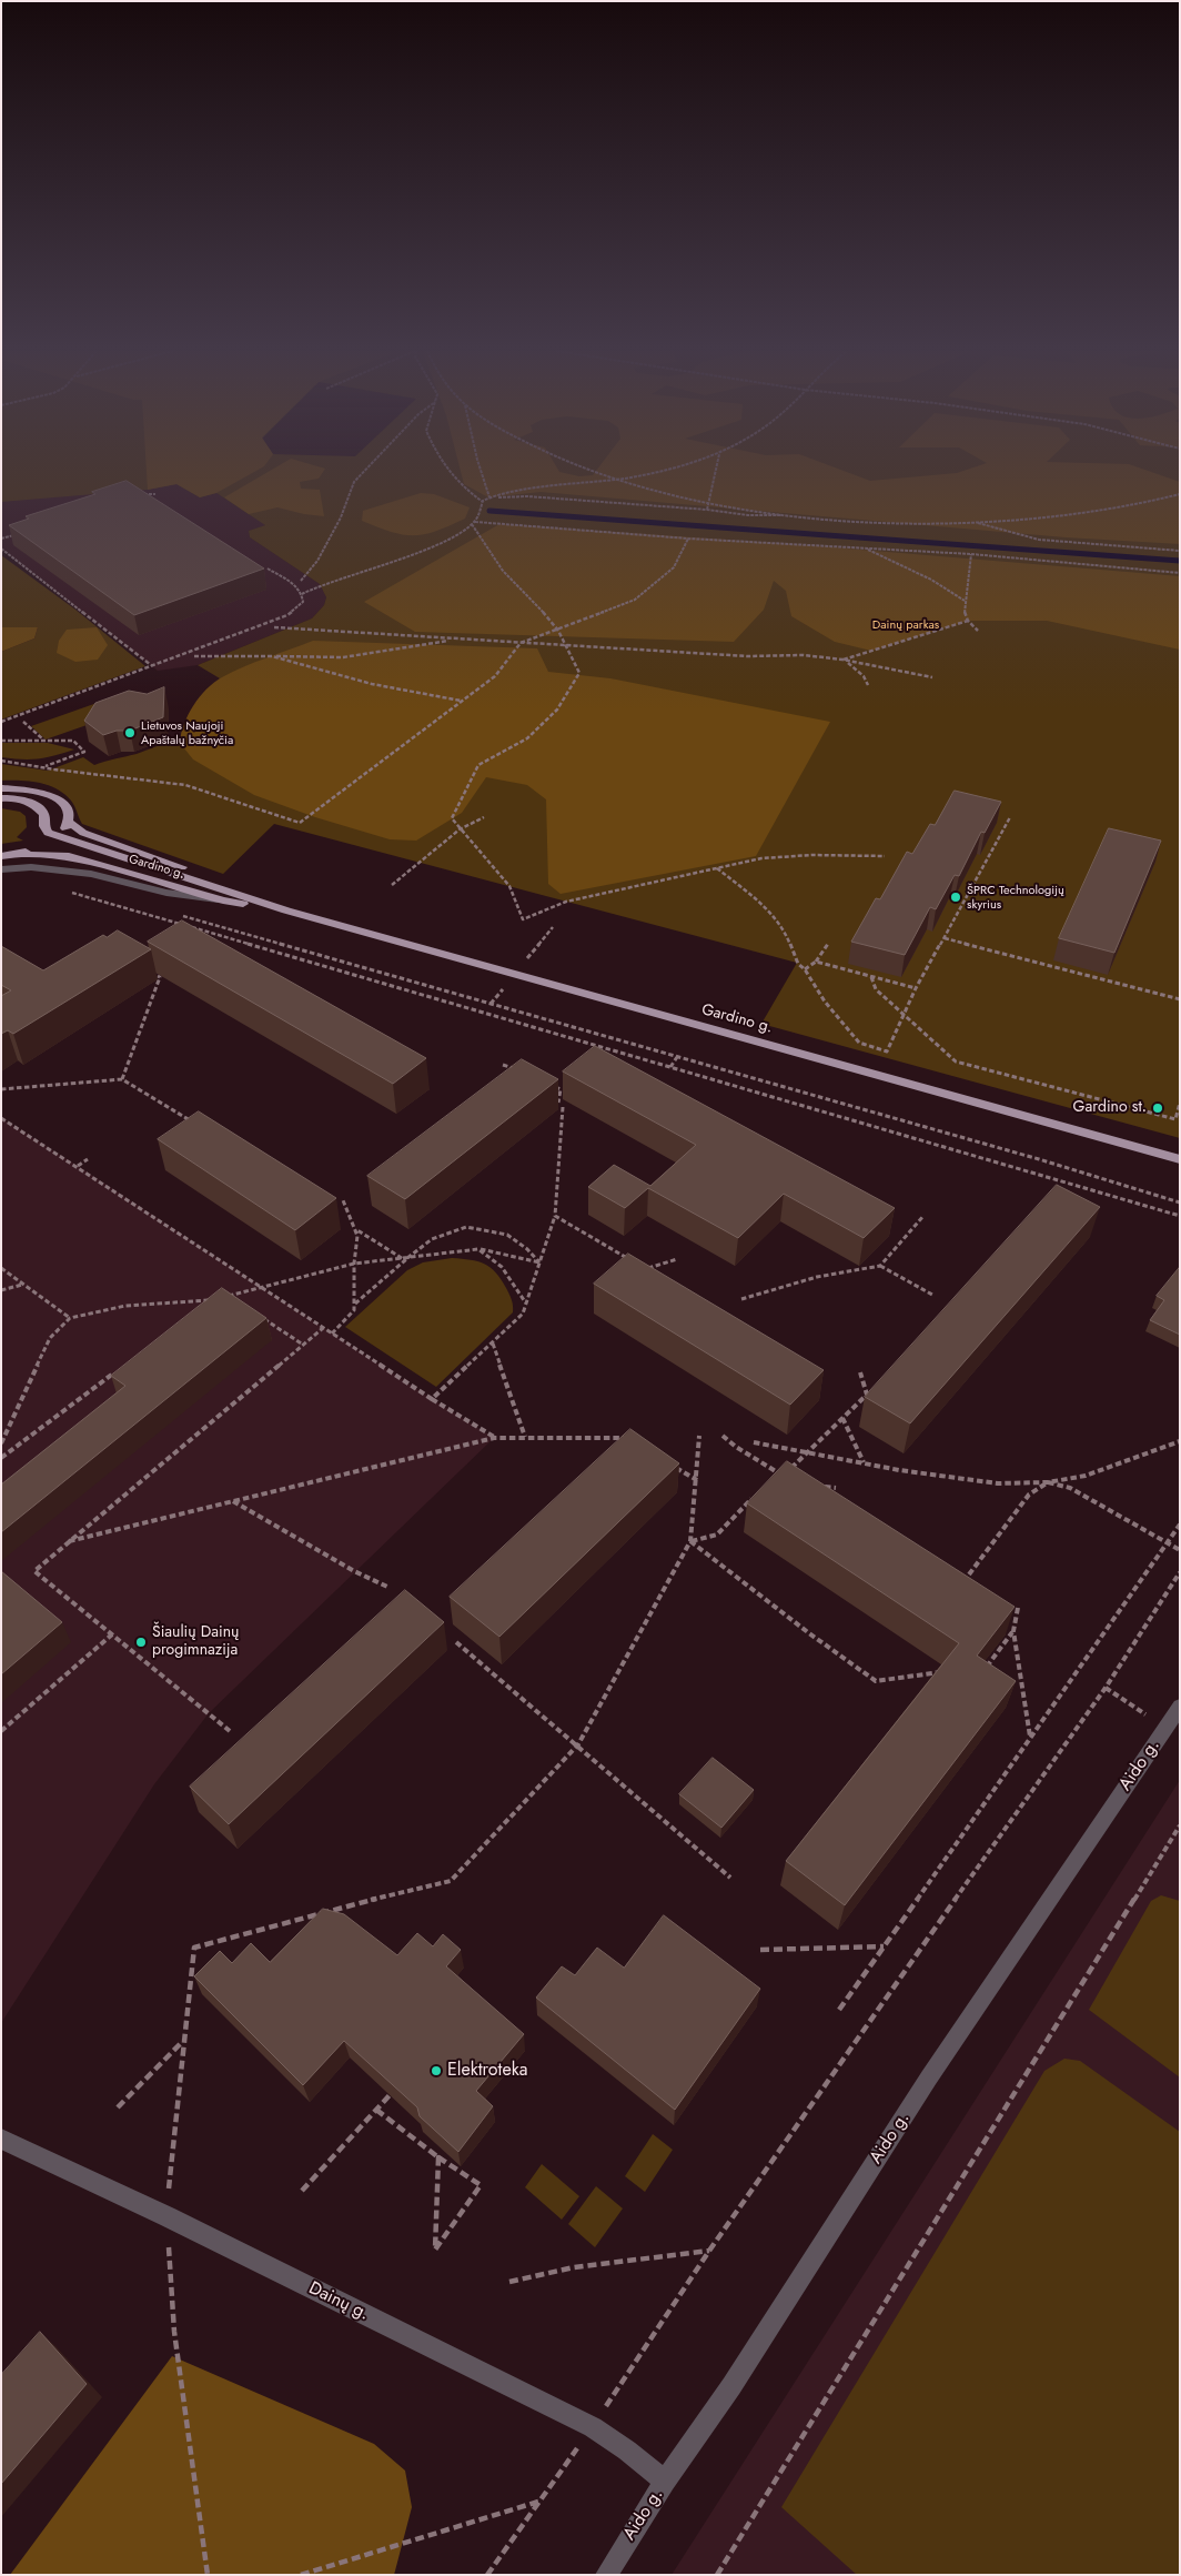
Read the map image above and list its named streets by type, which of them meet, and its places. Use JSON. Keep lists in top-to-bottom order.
{
  "streets": {
    "main road": ["Gardino g."],
    "street": ["Aido g.", "Dainų g."]
  },
  "crossings": [
    ["Aido g.", "Dainų g."]
  ],
  "parks": ["Dainų parkas"],
  "places": [
    "Lietuvos Naujoji Apaštalų bažnyčia",
    "ŠPRC Technologijų skyrius",
    "Gardino st.",
    "Šiaulių Dainų progimnazija",
    "Elektroteka"
  ]
}
